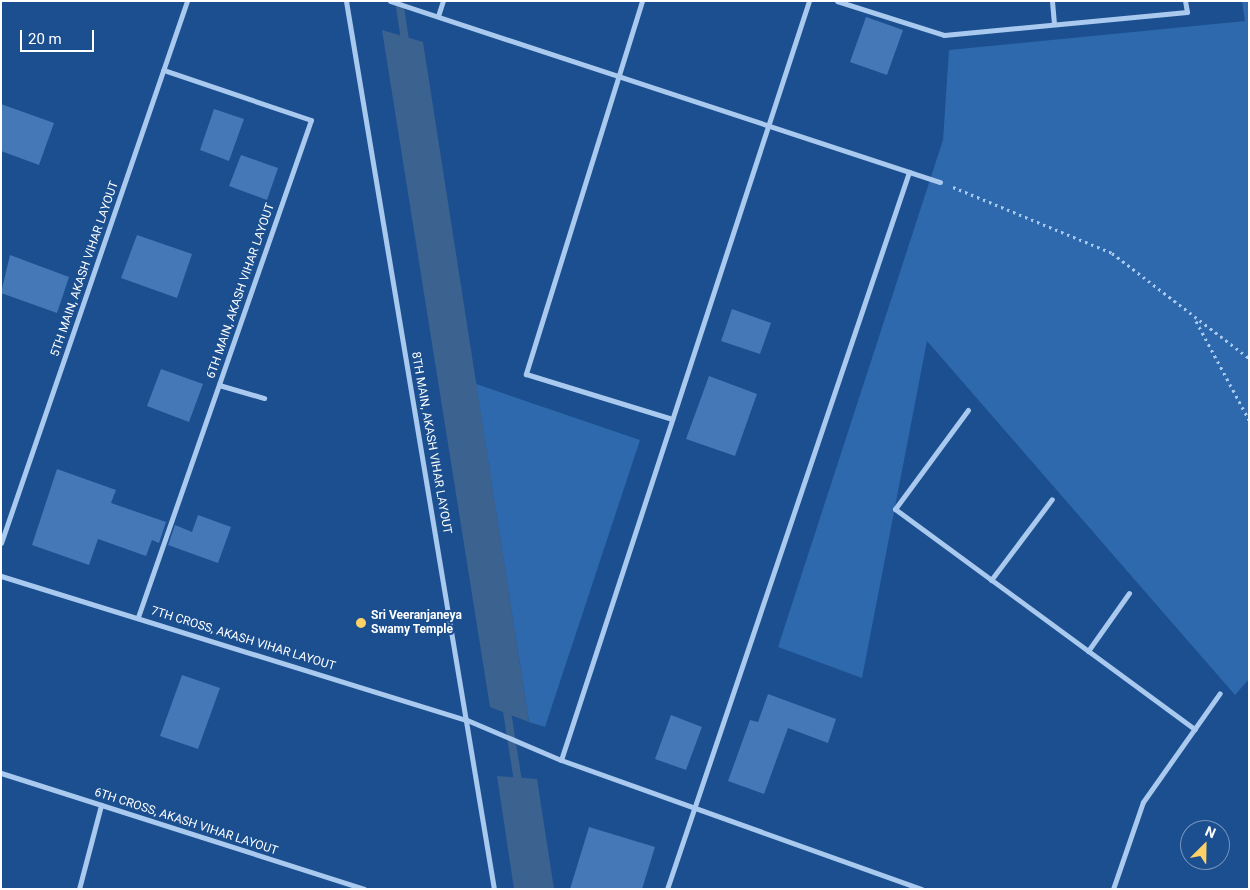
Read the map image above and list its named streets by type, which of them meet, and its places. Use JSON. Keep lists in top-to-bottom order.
{
  "streets": {
    "street": [
      "5TH MAIN, AKASH VIHAR LAYOUT",
      "6TH MAIN, AKASH VIHAR LAYOUT",
      "8TH MAIN, AKASH VIHAR LAYOUT",
      "7TH CROSS, AKASH VIHAR LAYOUT",
      "6TH CROSS, AKASH VIHAR LAYOUT"
    ]
  },
  "crossings": [
    ["5TH MAIN, AKASH VIHAR LAYOUT", "6TH MAIN, AKASH VIHAR LAYOUT"],
    ["6TH MAIN, AKASH VIHAR LAYOUT", "7TH CROSS, AKASH VIHAR LAYOUT"],
    ["8TH MAIN, AKASH VIHAR LAYOUT", "7TH CROSS, AKASH VIHAR LAYOUT"]
  ],
  "places": ["Sri Veeranjaneya Swamy Temple"],
  "scale_bar": "20 m",
  "north": "top right"
}
